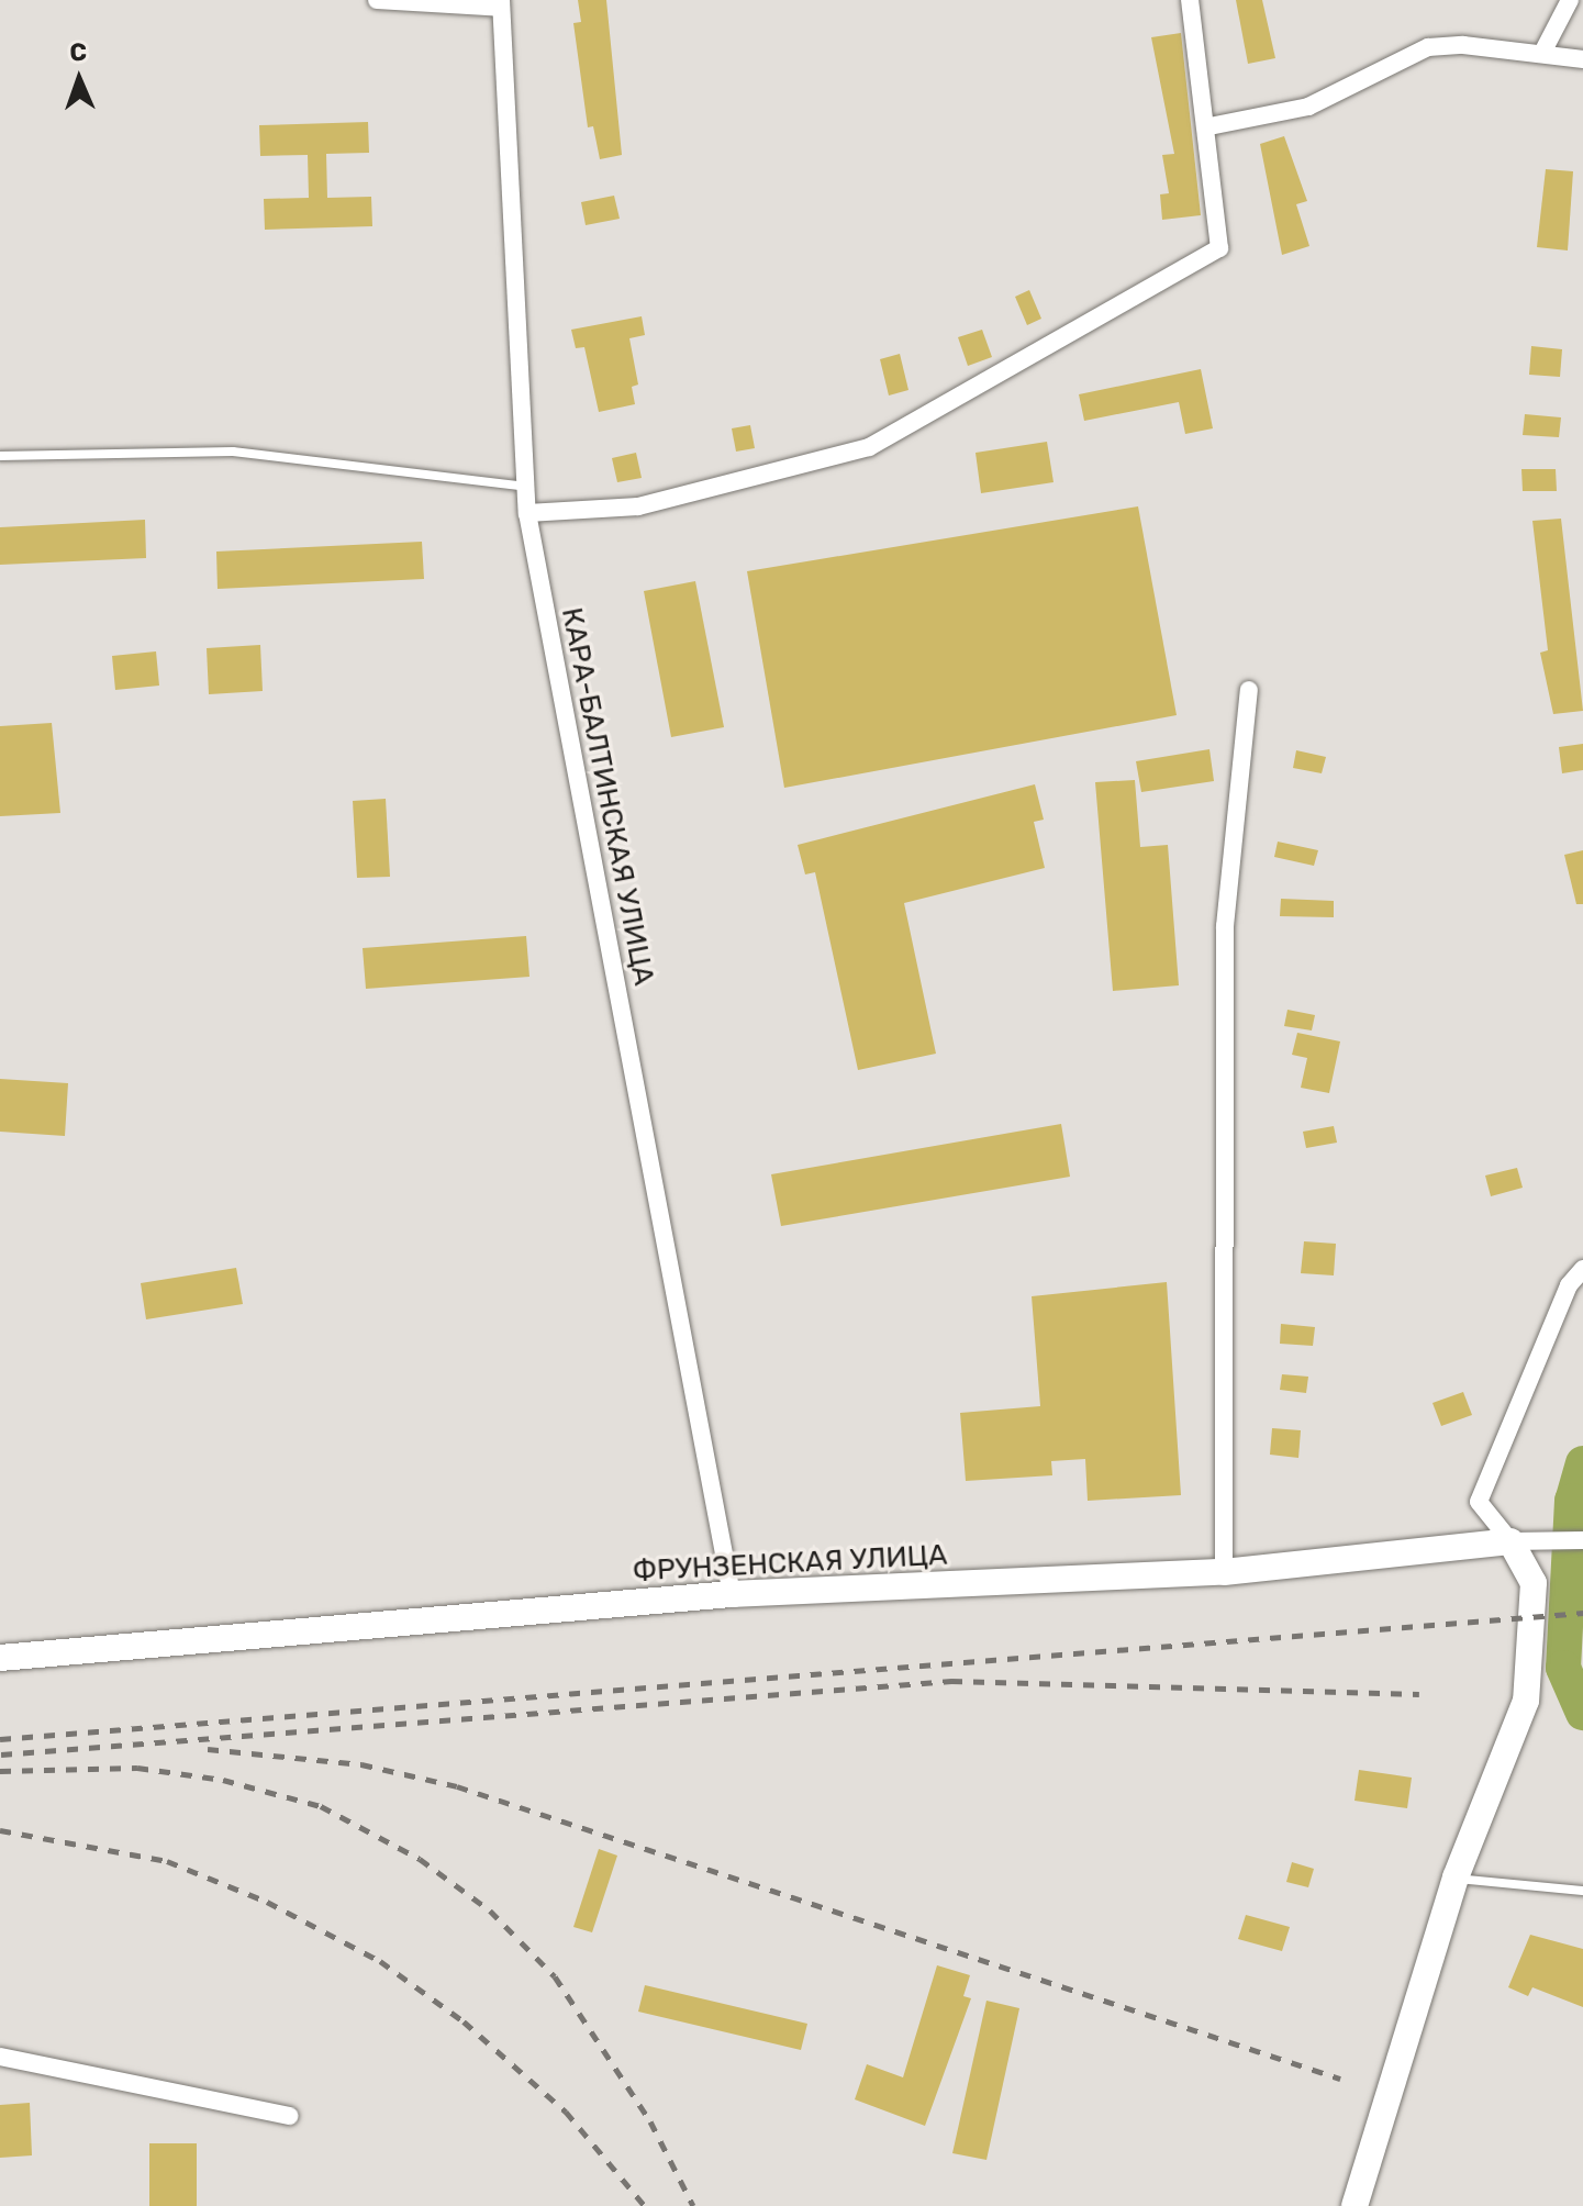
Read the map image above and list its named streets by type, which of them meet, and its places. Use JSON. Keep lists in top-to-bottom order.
{
  "streets": {
    "street": ["КАРА-БАЛТИНСКАЯ УЛИЦА", "ФРУНЗЕНСКАЯ УЛИЦА"]
  },
  "crossings": [
    ["КАРА-БАЛТИНСКАЯ УЛИЦА", "ФРУНЗЕНСКАЯ УЛИЦА"]
  ],
  "north": "top"
}
